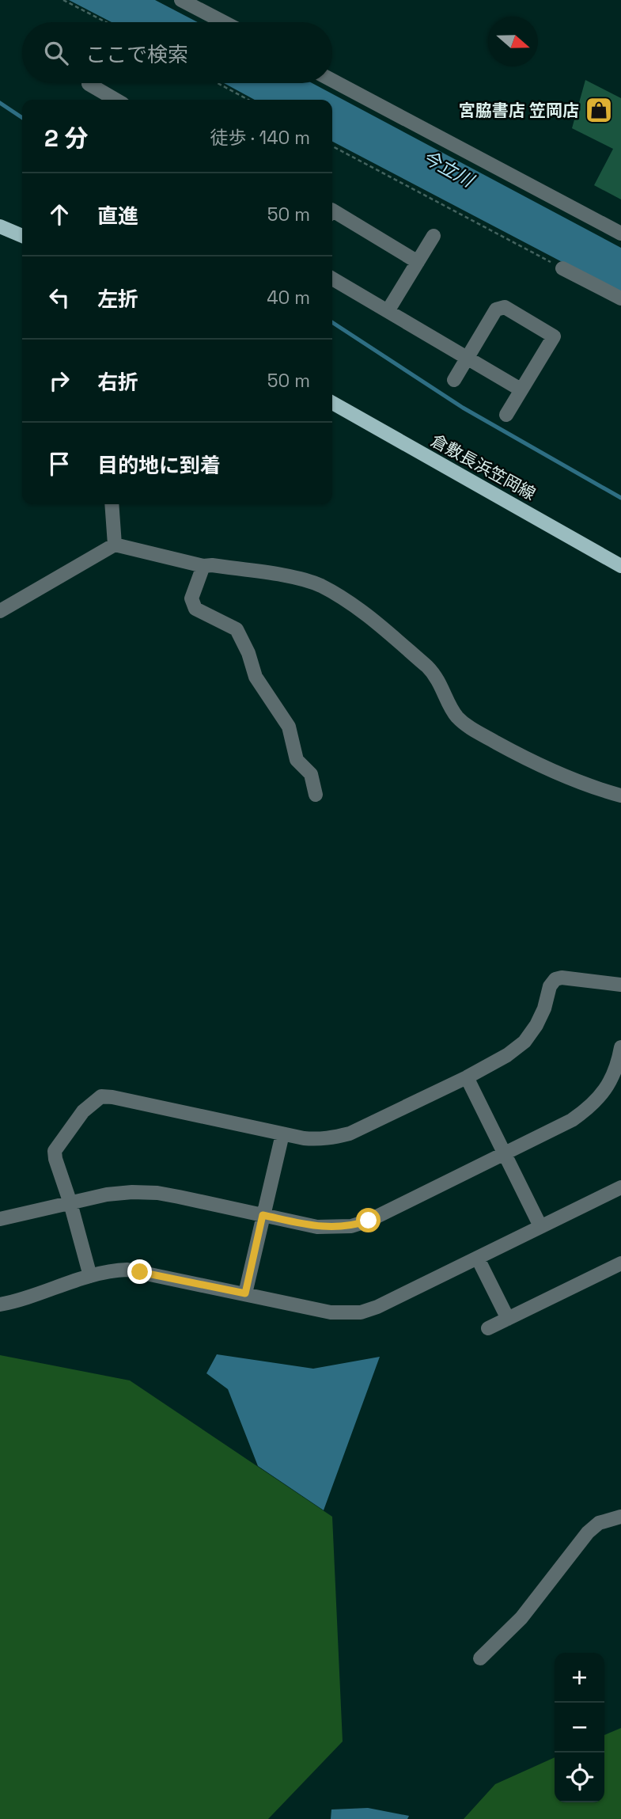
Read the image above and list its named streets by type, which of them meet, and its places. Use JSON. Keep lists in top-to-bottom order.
{
  "streets": {
    "main road": ["倉敷長浜笠岡線"]
  },
  "water": ["今立川"],
  "places": {
    "shop": ["宮脇書店 笠岡店"]
  },
  "north": "right",
  "page": {
    "search": "ここで検索",
    "heading": ["2 分", "徒歩 · 140 m"],
    "list": [
      ["直進", "50 m"],
      ["左折", "40 m"],
      ["右折", "50 m"],
      "目的地に到着"
    ],
    "map_buttons": ["+", "−"]
  }
}
